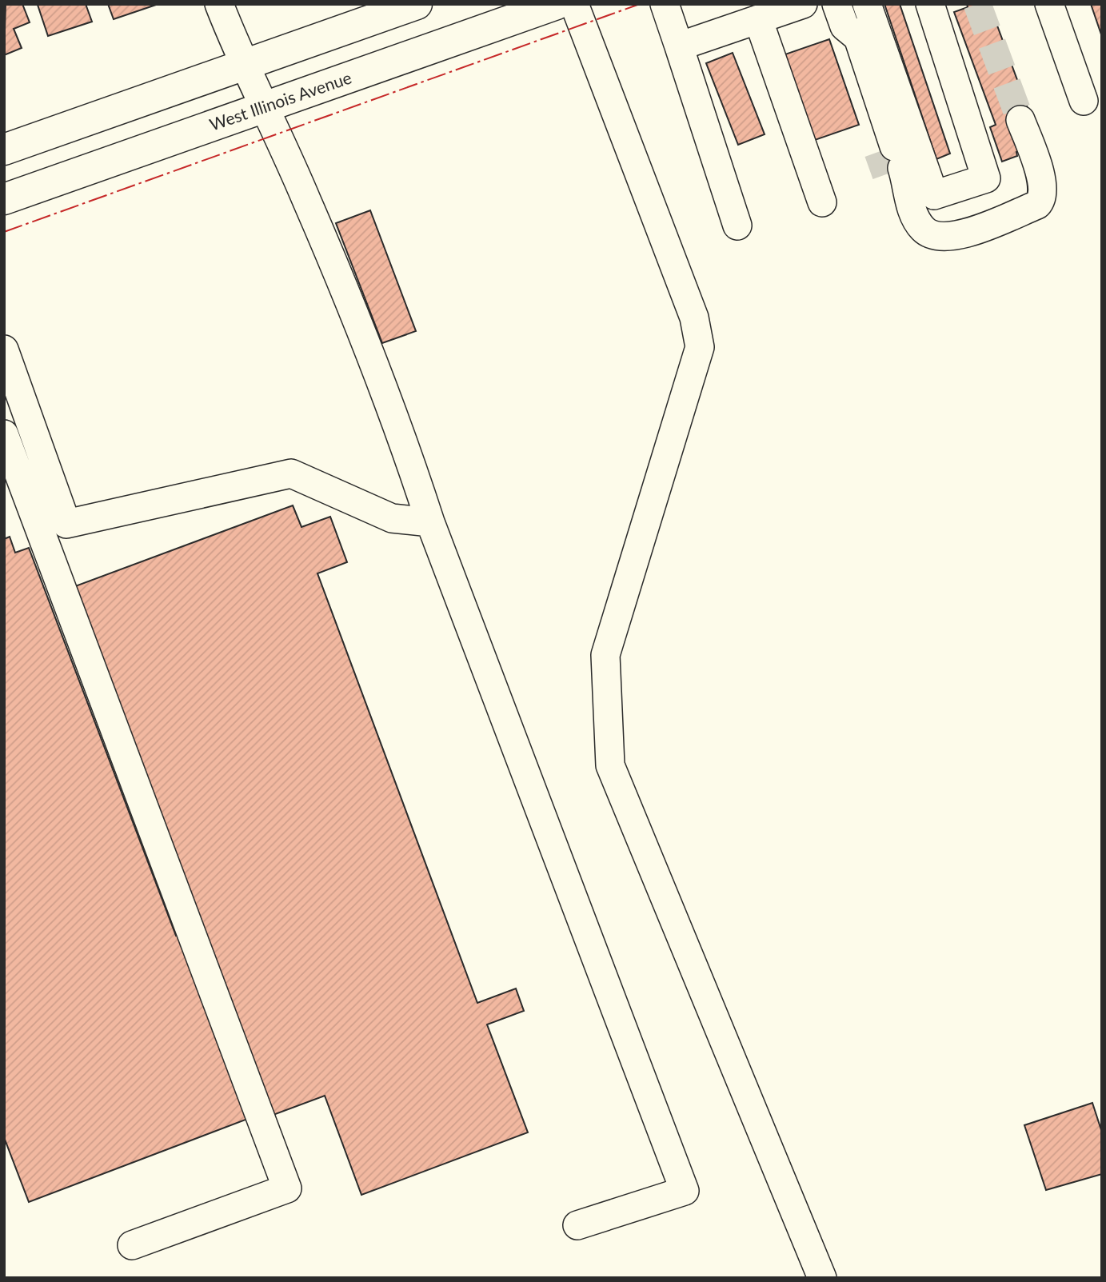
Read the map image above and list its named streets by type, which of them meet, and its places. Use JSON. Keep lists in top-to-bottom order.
{
  "streets": {
    "main road": ["West Illinois Avenue"]
  }
}
